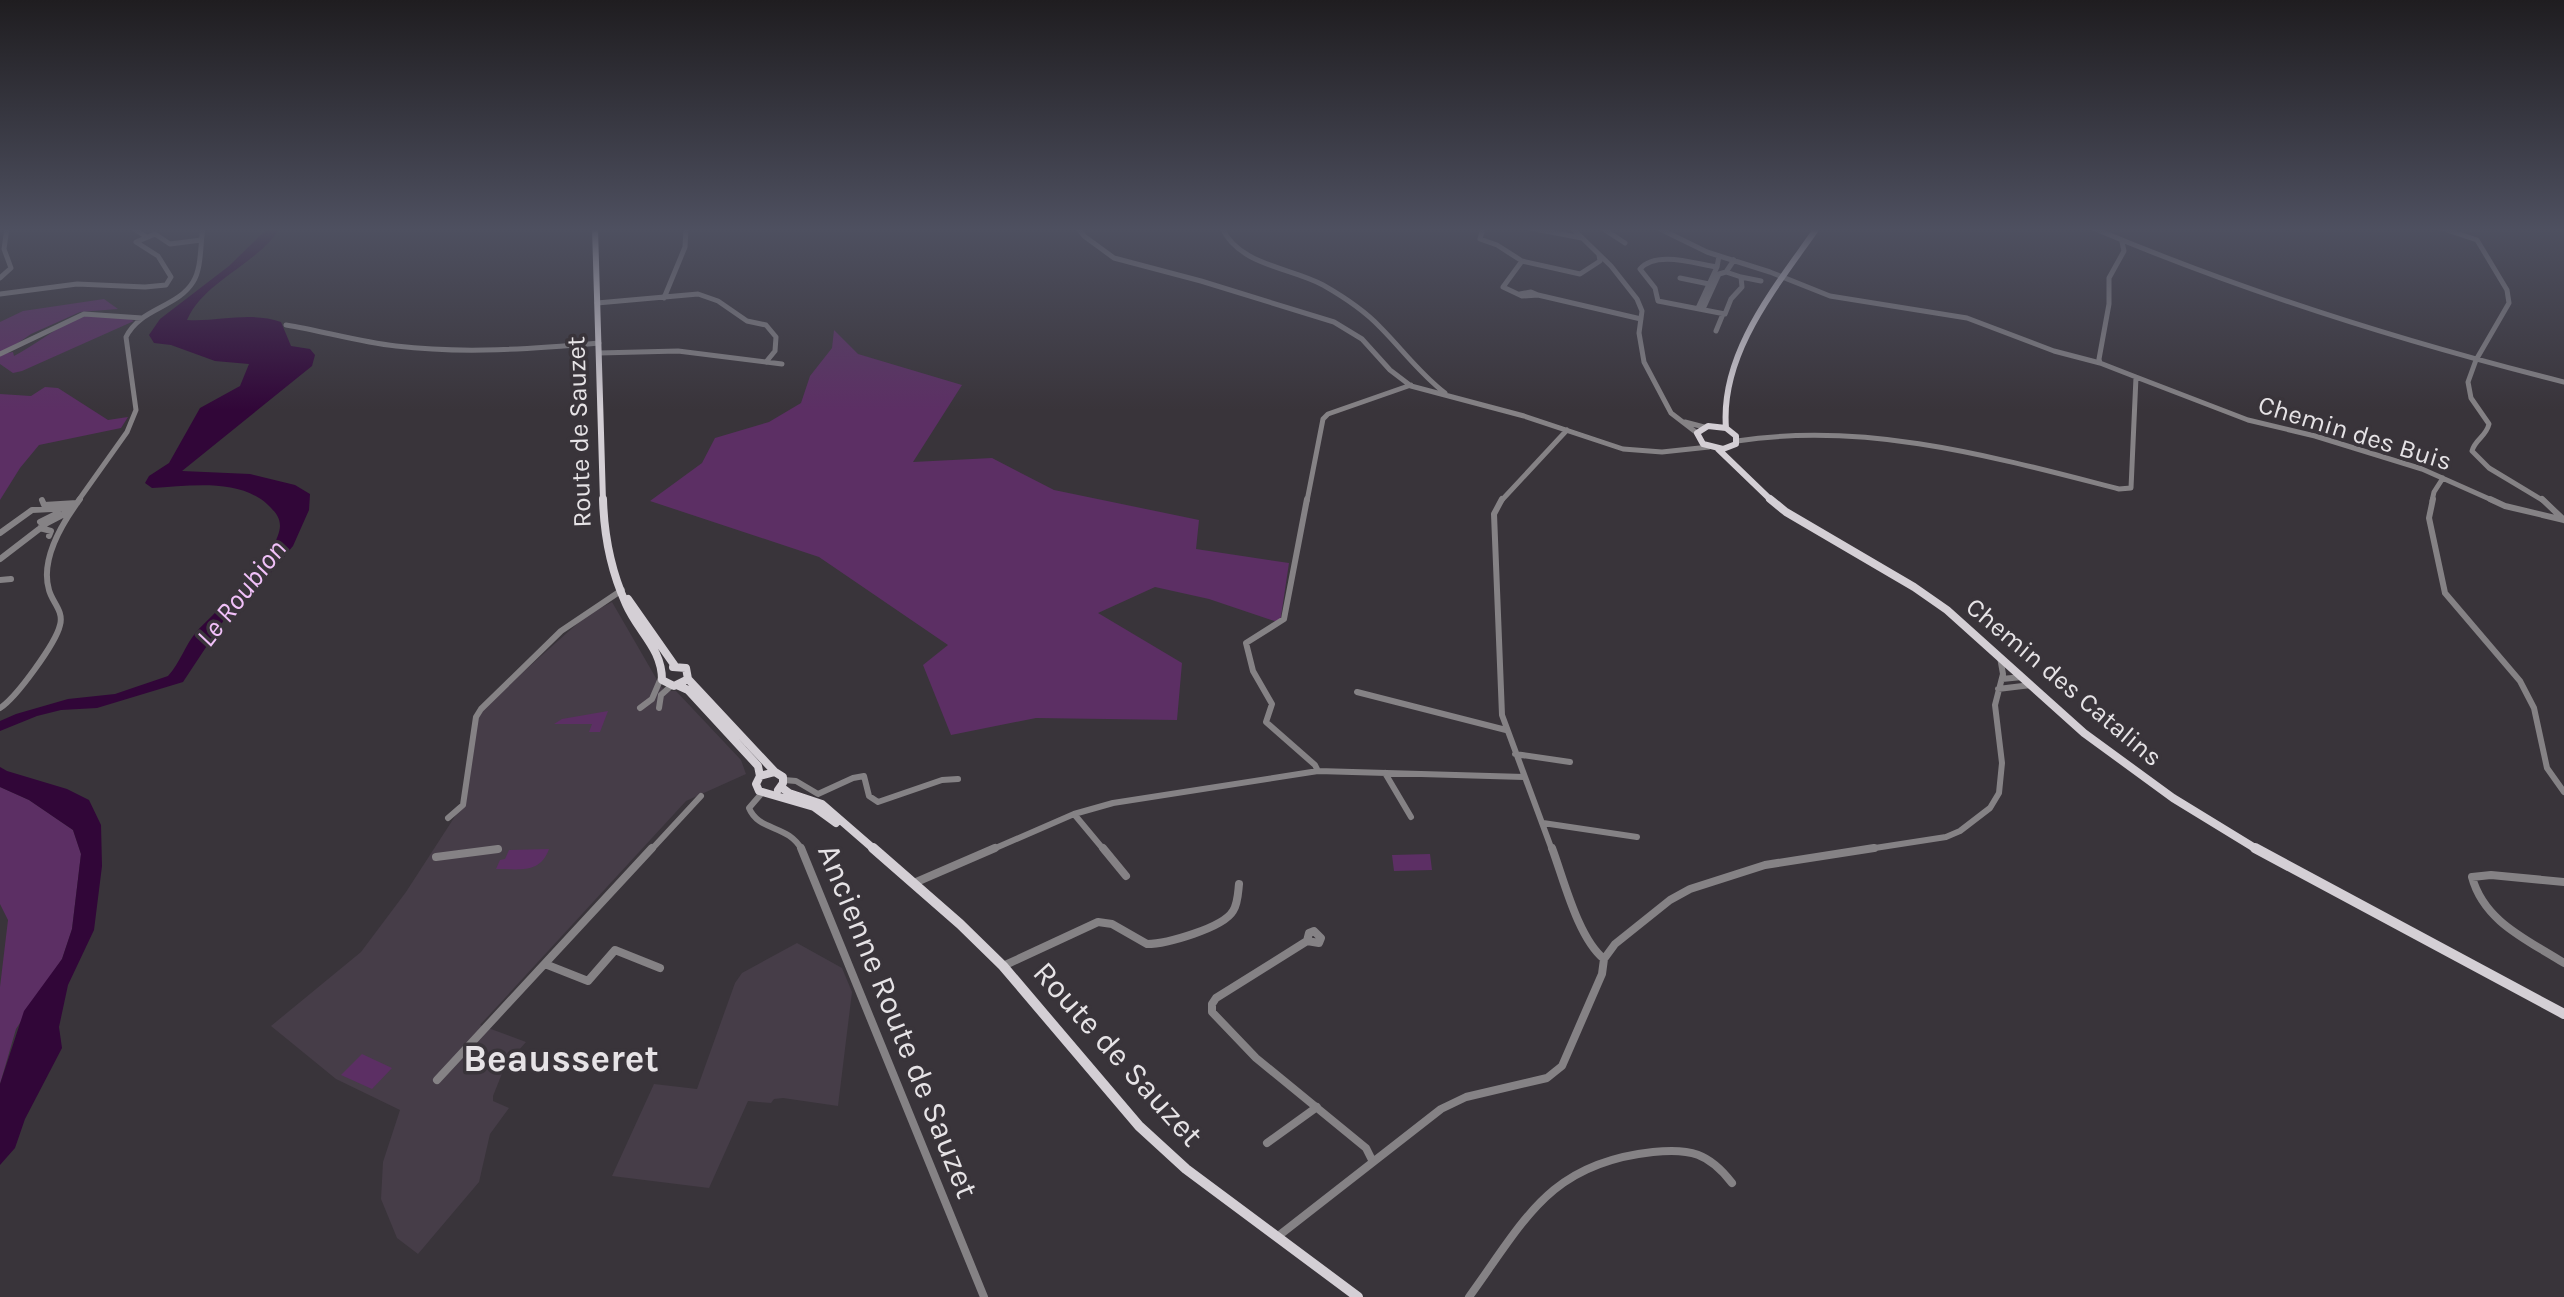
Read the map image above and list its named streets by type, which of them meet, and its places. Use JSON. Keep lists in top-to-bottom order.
{
  "streets": {
    "main road": ["Route de Sauzet", "Chemin des Catalins"],
    "street": ["Chemin des Buis", "Ancienne Route de Sauzet"]
  },
  "crossings": [
    ["Route de Sauzet", "Ancienne Route de Sauzet"]
  ],
  "districts": ["Beausseret"],
  "water": ["Le Roubion"]
}
